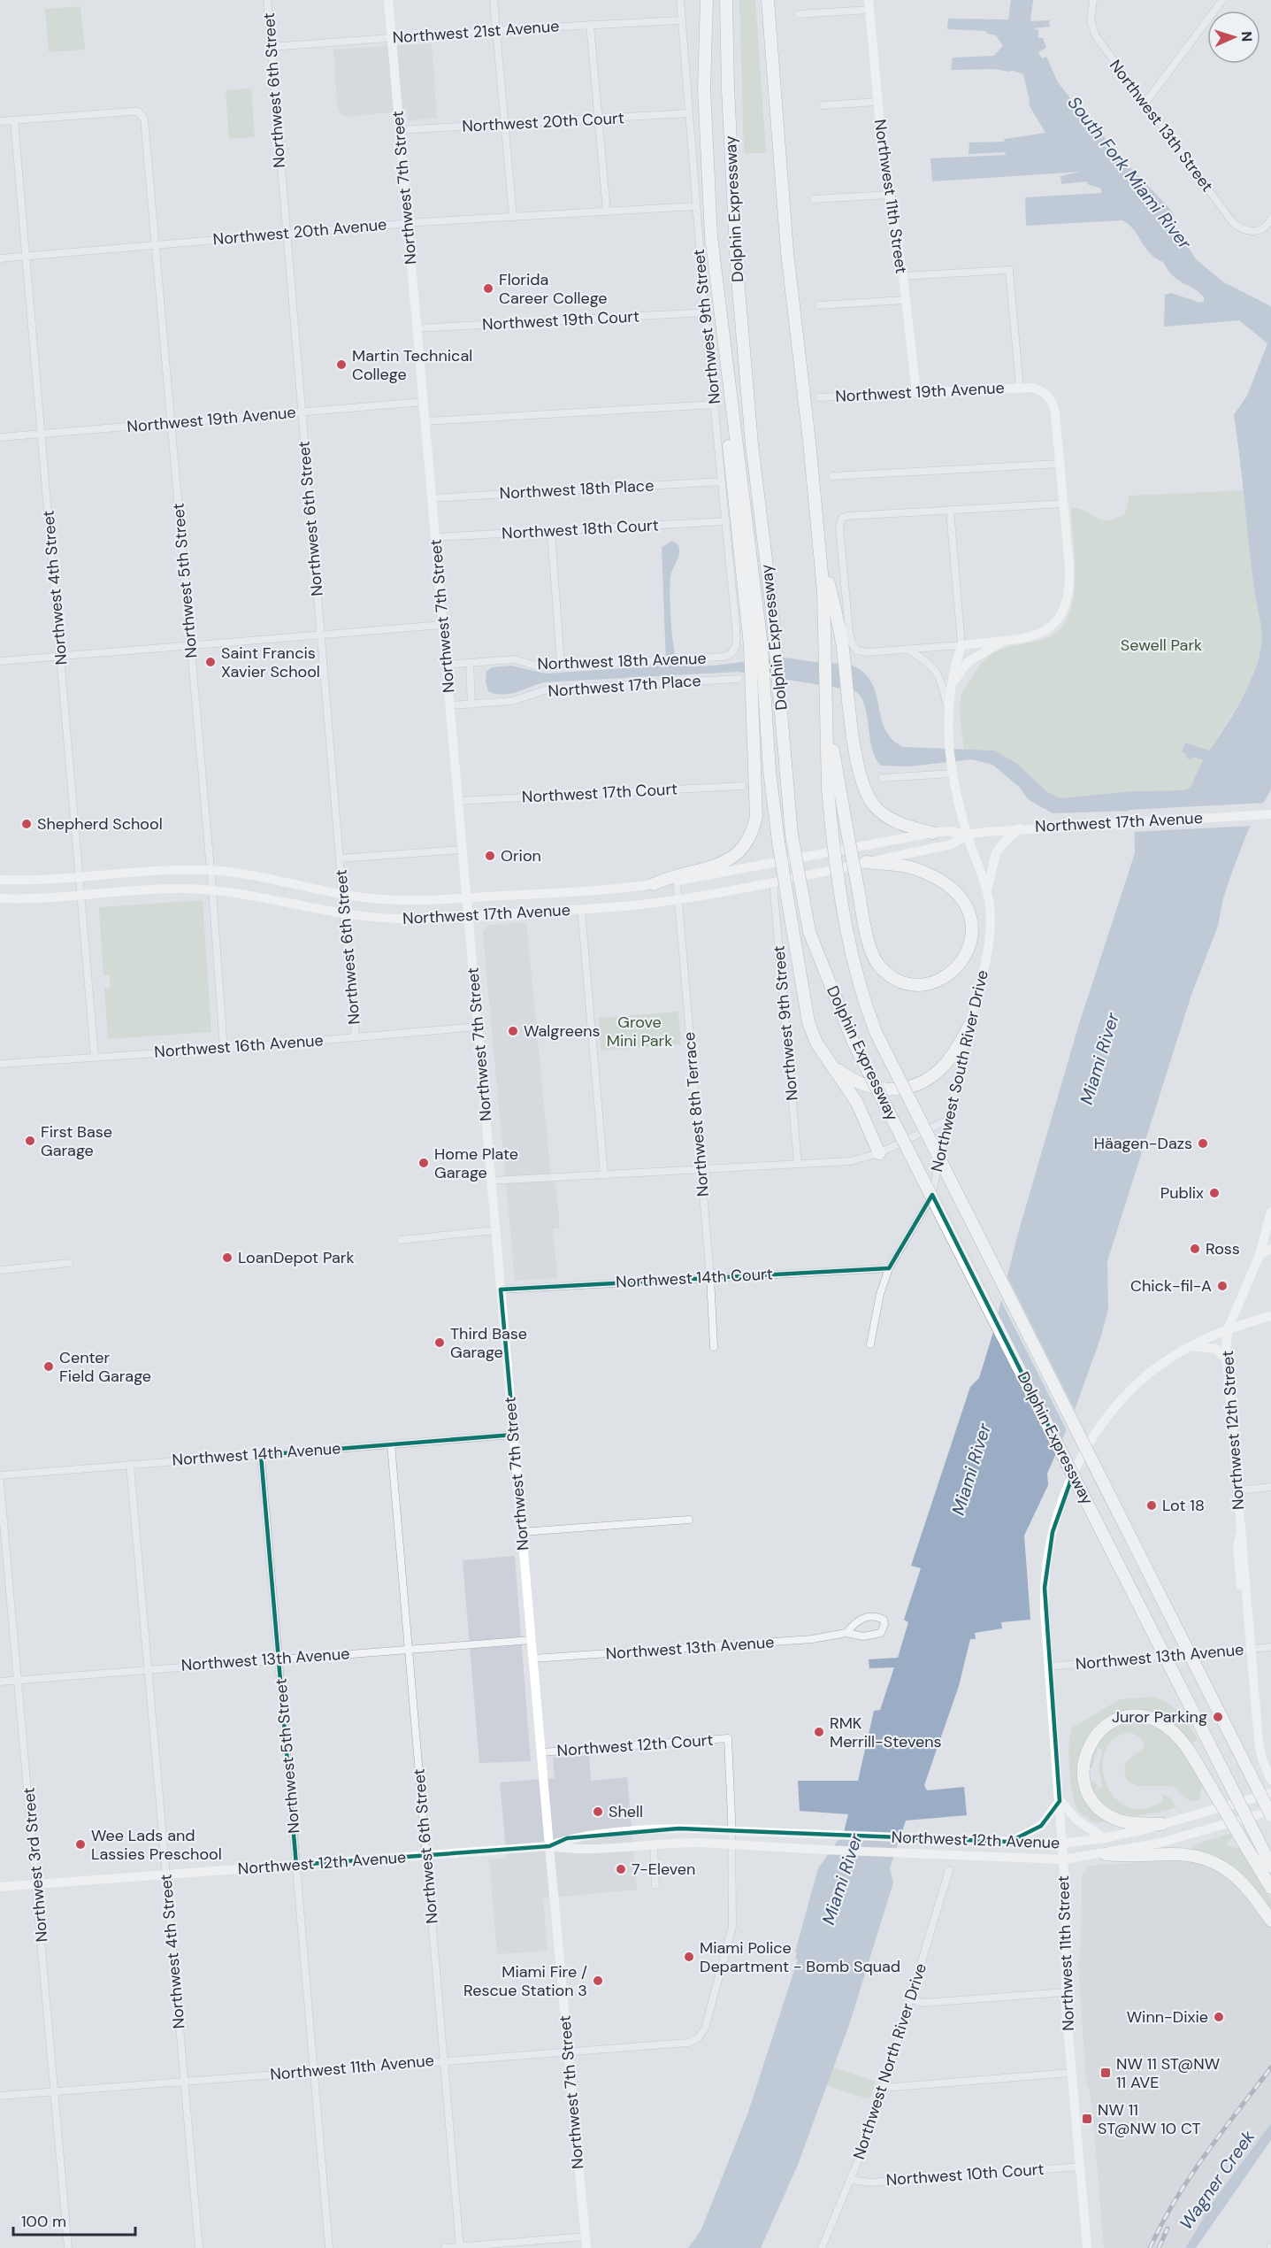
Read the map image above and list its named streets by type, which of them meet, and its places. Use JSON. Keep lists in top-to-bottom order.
{
  "streets": {
    "highway": ["Dolphin Expressway"],
    "main road": [
      "Northwest 7th Street",
      "Northwest 11th Street",
      "Northwest 19th Avenue",
      "Northwest 17th Avenue",
      "Northwest South River Drive",
      "Northwest 12th Street",
      "Northwest 12th Avenue"
    ],
    "street": [
      "Northwest 21st Avenue",
      "Northwest 6th Street",
      "Northwest 20th Court",
      "Northwest 13th Street",
      "Northwest 20th Avenue",
      "Northwest 19th Court",
      "Northwest 9th Street",
      "Northwest 18th Place",
      "Northwest 18th Court",
      "Northwest 5th Street",
      "Northwest 4th Street",
      "Northwest 18th Avenue",
      "Northwest 17th Place",
      "Northwest 17th Court",
      "Northwest 16th Avenue",
      "Northwest 8th Terrace",
      "Northwest 14th Court",
      "Northwest 14th Avenue",
      "Northwest 13th Avenue",
      "Northwest 12th Court",
      "Northwest 3rd Street",
      "Northwest North River Drive",
      "Northwest 11th Avenue",
      "Northwest 10th Court"
    ]
  },
  "crossings": [
    ["Northwest 21st Avenue", "Northwest 6th Street"],
    ["Northwest 21st Avenue", "Northwest 7th Street"],
    ["Northwest 21st Avenue", "Northwest 9th Street"],
    ["Northwest 6th Street", "Northwest 20th Avenue"],
    ["Northwest 6th Street", "Northwest 19th Avenue"],
    ["Northwest 6th Street", "Northwest 17th Avenue"],
    ["Northwest 6th Street", "Northwest 16th Avenue"],
    ["Northwest 6th Street", "Northwest 14th Avenue"],
    ["Northwest 6th Street", "Northwest 13th Avenue"],
    ["Northwest 6th Street", "Northwest 12th Avenue"],
    ["Northwest 6th Street", "Northwest 11th Avenue"],
    ["Northwest 20th Court", "Northwest 7th Street"],
    ["Northwest 20th Court", "Northwest 9th Street"],
    ["Northwest 7th Street", "Northwest 20th Avenue"],
    ["Northwest 7th Street", "Northwest 19th Court"],
    ["Northwest 7th Street", "Northwest 19th Avenue"],
    ["Northwest 7th Street", "Northwest 18th Place"],
    ["Northwest 7th Street", "Northwest 18th Court"],
    ["Northwest 7th Street", "Northwest 18th Avenue"],
    ["Northwest 7th Street", "Northwest 17th Place"],
    ["Northwest 7th Street", "Northwest 17th Court"],
    ["Northwest 7th Street", "Northwest 17th Avenue"],
    ["Northwest 7th Street", "Northwest 16th Avenue"],
    ["Northwest 7th Street", "Northwest 14th Court"],
    ["Northwest 7th Street", "Northwest 14th Avenue"],
    ["Northwest 7th Street", "Northwest 13th Avenue"],
    ["Northwest 7th Street", "Northwest 12th Court"],
    ["Northwest 7th Street", "Northwest 12th Avenue"],
    ["Northwest 7th Street", "Northwest 11th Avenue"],
    ["Northwest 11th Street", "Northwest 19th Avenue"],
    ["Northwest 11th Street", "Northwest 13th Avenue"],
    ["Northwest 11th Street", "Northwest 12th Avenue"],
    ["Northwest 11th Street", "Northwest 10th Court"],
    ["Northwest 20th Avenue", "Northwest 9th Street"],
    ["Northwest 20th Avenue", "Northwest 5th Street"],
    ["Northwest 20th Avenue", "Northwest 4th Street"],
    ["Northwest 19th Court", "Northwest 9th Street"],
    ["Northwest 9th Street", "Northwest 18th Place"],
    ["Northwest 9th Street", "Northwest 18th Court"],
    ["Northwest 9th Street", "Northwest 18th Avenue"],
    ["Northwest 9th Street", "Northwest 17th Avenue"],
    ["Northwest 19th Avenue", "Northwest 5th Street"],
    ["Northwest 19th Avenue", "Northwest 4th Street"],
    ["Northwest 5th Street", "Northwest 4th Street"],
    ["Northwest 5th Street", "Northwest 17th Avenue"],
    ["Northwest 5th Street", "Northwest 16th Avenue"],
    ["Northwest 5th Street", "Northwest 14th Avenue"],
    ["Northwest 5th Street", "Northwest 13th Avenue"],
    ["Northwest 5th Street", "Northwest 12th Avenue"],
    ["Northwest 5th Street", "Northwest 11th Avenue"],
    ["Northwest 4th Street", "Northwest 17th Avenue"],
    ["Northwest 4th Street", "Northwest 16th Avenue"],
    ["Northwest 4th Street", "Northwest 14th Avenue"],
    ["Northwest 4th Street", "Northwest 13th Avenue"],
    ["Northwest 4th Street", "Northwest 12th Avenue"],
    ["Northwest 4th Street", "Northwest 11th Avenue"],
    ["Northwest 17th Avenue", "Northwest South River Drive"],
    ["Northwest 17th Avenue", "Northwest 8th Terrace"],
    ["Northwest South River Drive", "Northwest 14th Court"],
    ["Northwest 8th Terrace", "Northwest 14th Court"],
    ["Northwest 12th Street", "Northwest 13th Avenue"],
    ["Northwest 13th Avenue", "Northwest 3rd Street"],
    ["Northwest 12th Court", "Northwest 11th Avenue"],
    ["Northwest 12th Avenue", "Northwest 3rd Street"],
    ["Northwest 3rd Street", "Northwest 11th Avenue"],
    ["Northwest North River Drive", "Northwest 10th Court"]
  ],
  "water": ["South Fork Miami River", "Miami River", "Wagner Creek"],
  "parks": ["Sewell Park", "Grove Mini Park"],
  "places": {
    "other": [
      "Florida Career College",
      "Martin Technical College",
      "Saint Francis Xavier School",
      "Shepherd School",
      "Orion",
      "Walgreens",
      "First Base Garage",
      "Häagen-Dazs",
      "Home Plate Garage",
      "Publix",
      "Ross",
      "LoanDepot Park",
      "Chick-fil-A",
      "Third Base Garage",
      "Center Field Garage",
      "Lot 18",
      "Juror Parking",
      "RMK Merrill-Stevens",
      "Shell",
      "Wee Lads and Lassies Preschool",
      "7-Eleven",
      "Miami Police Department - Bomb Squad",
      "Miami Fire / Rescue Station 3",
      "Winn-Dixie"
    ],
    "transit": ["NW 11 ST@NW 11 AVE", "NW 11 ST@NW 10 CT"]
  },
  "scale_bar": "100 m",
  "north": "right"
}
